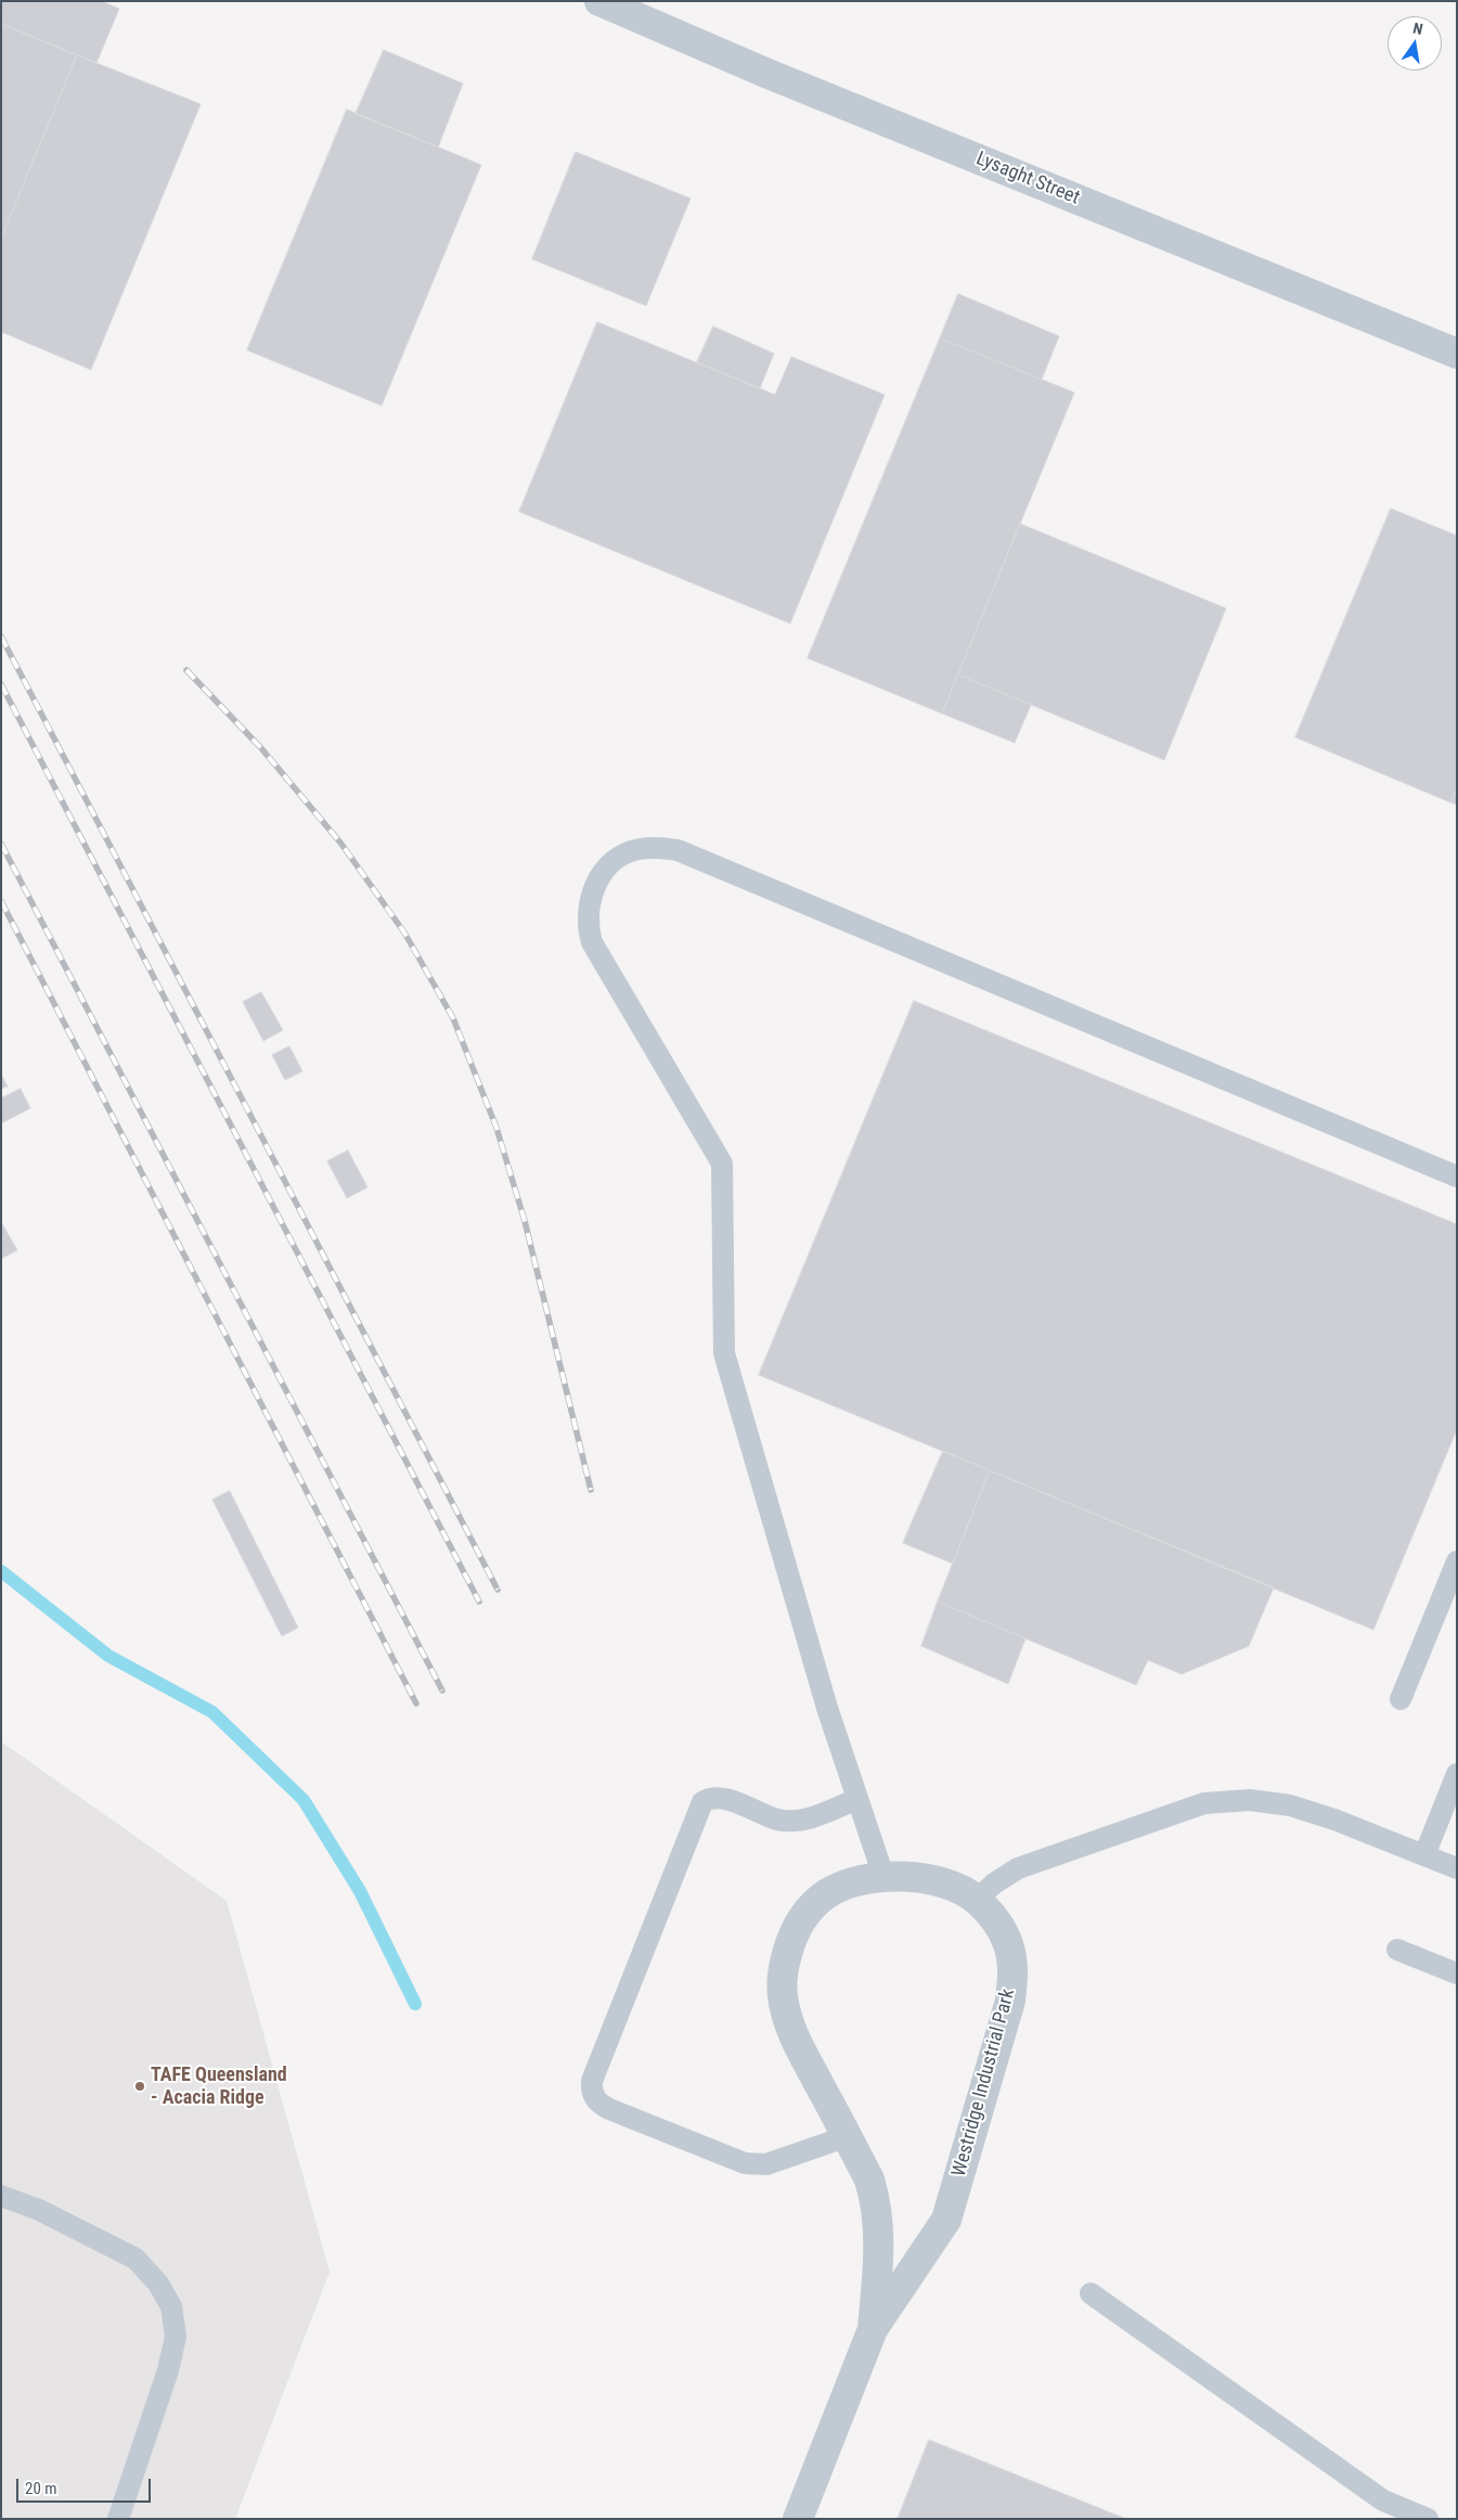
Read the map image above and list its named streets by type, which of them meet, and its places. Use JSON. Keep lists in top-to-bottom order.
{
  "streets": {
    "street": ["Lysaght Street", "Westridge Industrial Park"]
  },
  "places": ["TAFE Queensland - Acacia Ridge"],
  "scale_bar": "20 m",
  "north": "top"
}
